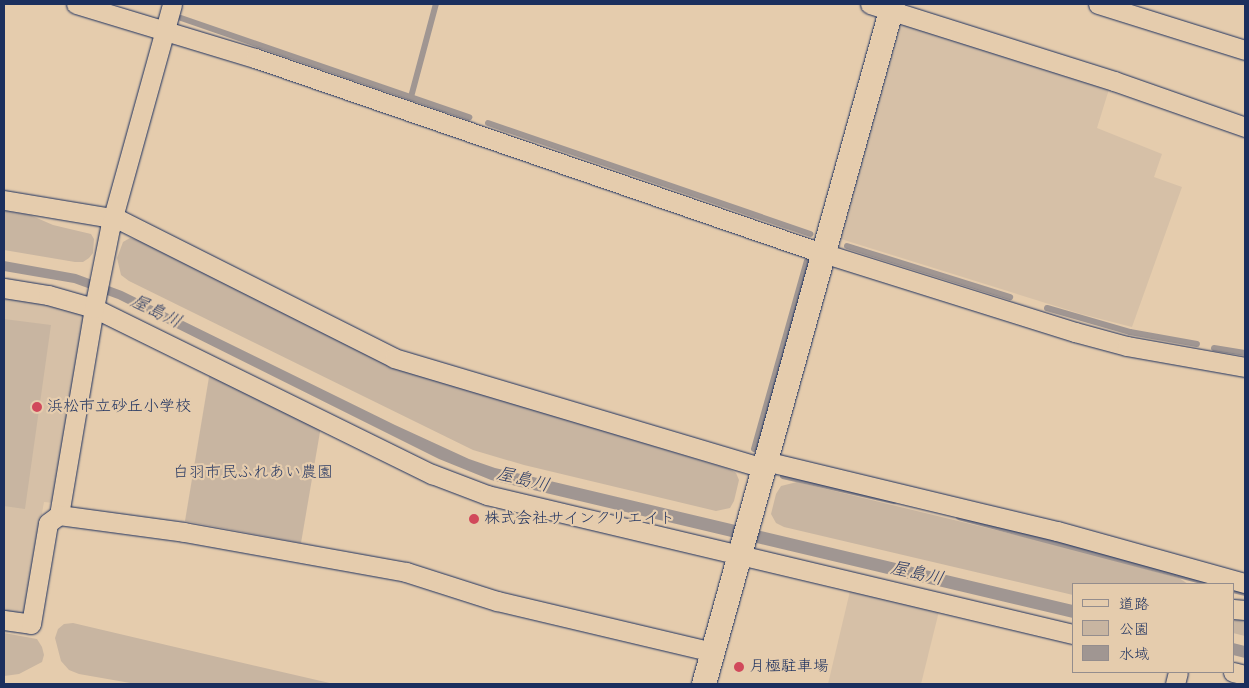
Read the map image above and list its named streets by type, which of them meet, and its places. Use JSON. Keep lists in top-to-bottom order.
{
  "water": ["屋島川"],
  "parks": ["白羽市民ふれあい農園"],
  "places": ["浜松市立砂丘小学校", "株式会社サインクリエイト", "月極駐車場"],
  "legend": ["道路", "公園", "水域"]
}
